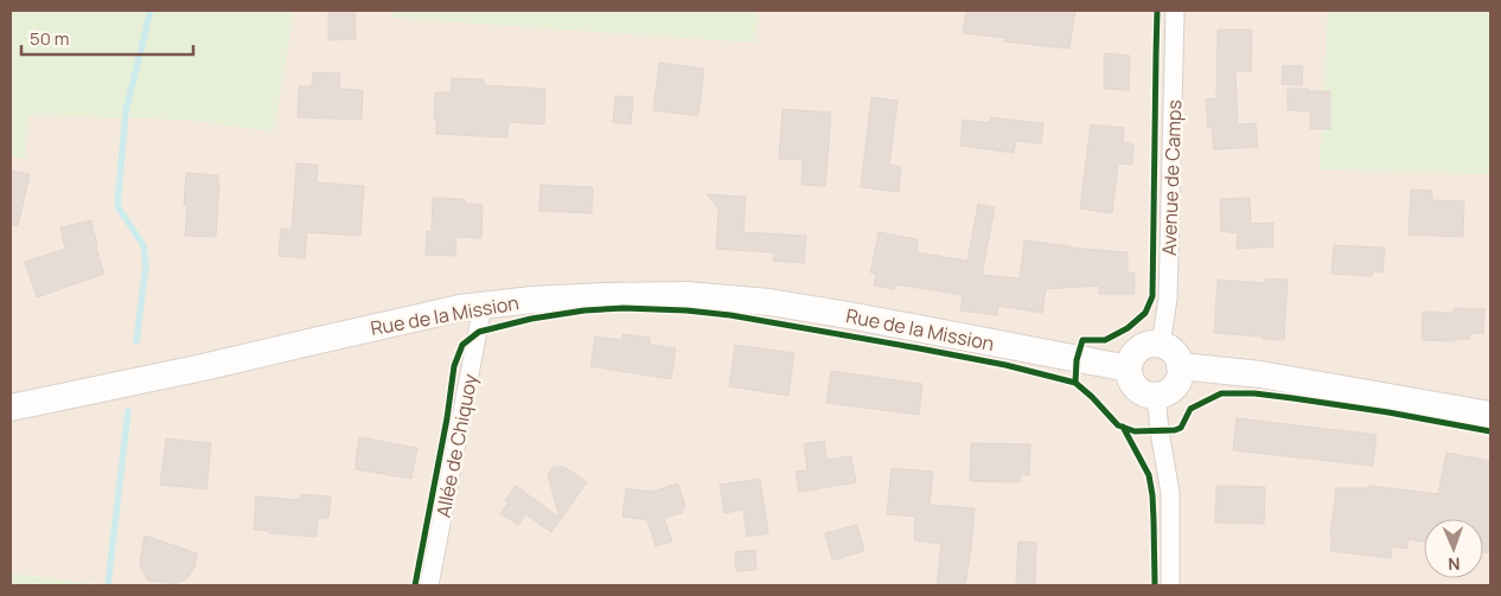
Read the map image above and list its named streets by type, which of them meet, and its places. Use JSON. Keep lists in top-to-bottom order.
{
  "streets": {
    "main road": ["Rue de la Mission"],
    "street": ["Avenue de Camps", "Allée de Chiquoy"]
  },
  "crossings": [
    ["Avenue de Camps", "Rue de la Mission"],
    ["Rue de la Mission", "Allée de Chiquoy"]
  ],
  "scale_bar": "50 m",
  "north": "bottom"
}
